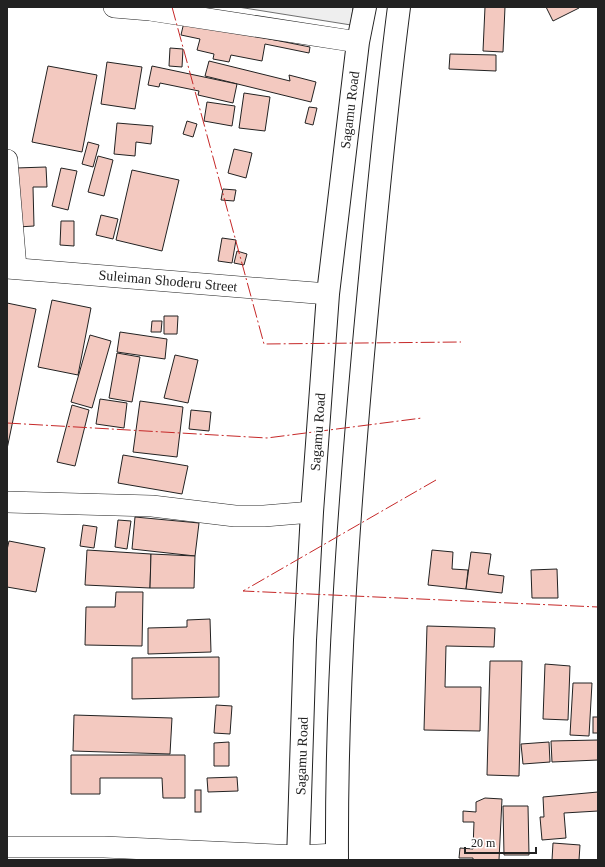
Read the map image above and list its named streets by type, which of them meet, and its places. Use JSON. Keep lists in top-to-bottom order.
{
  "streets": {
    "highway": ["Sagamu Road"],
    "street": ["Suleiman Shoderu Street"]
  },
  "crossings": [
    ["Sagamu Road", "Suleiman Shoderu Street"]
  ],
  "scale_bar": "20 m"
}
